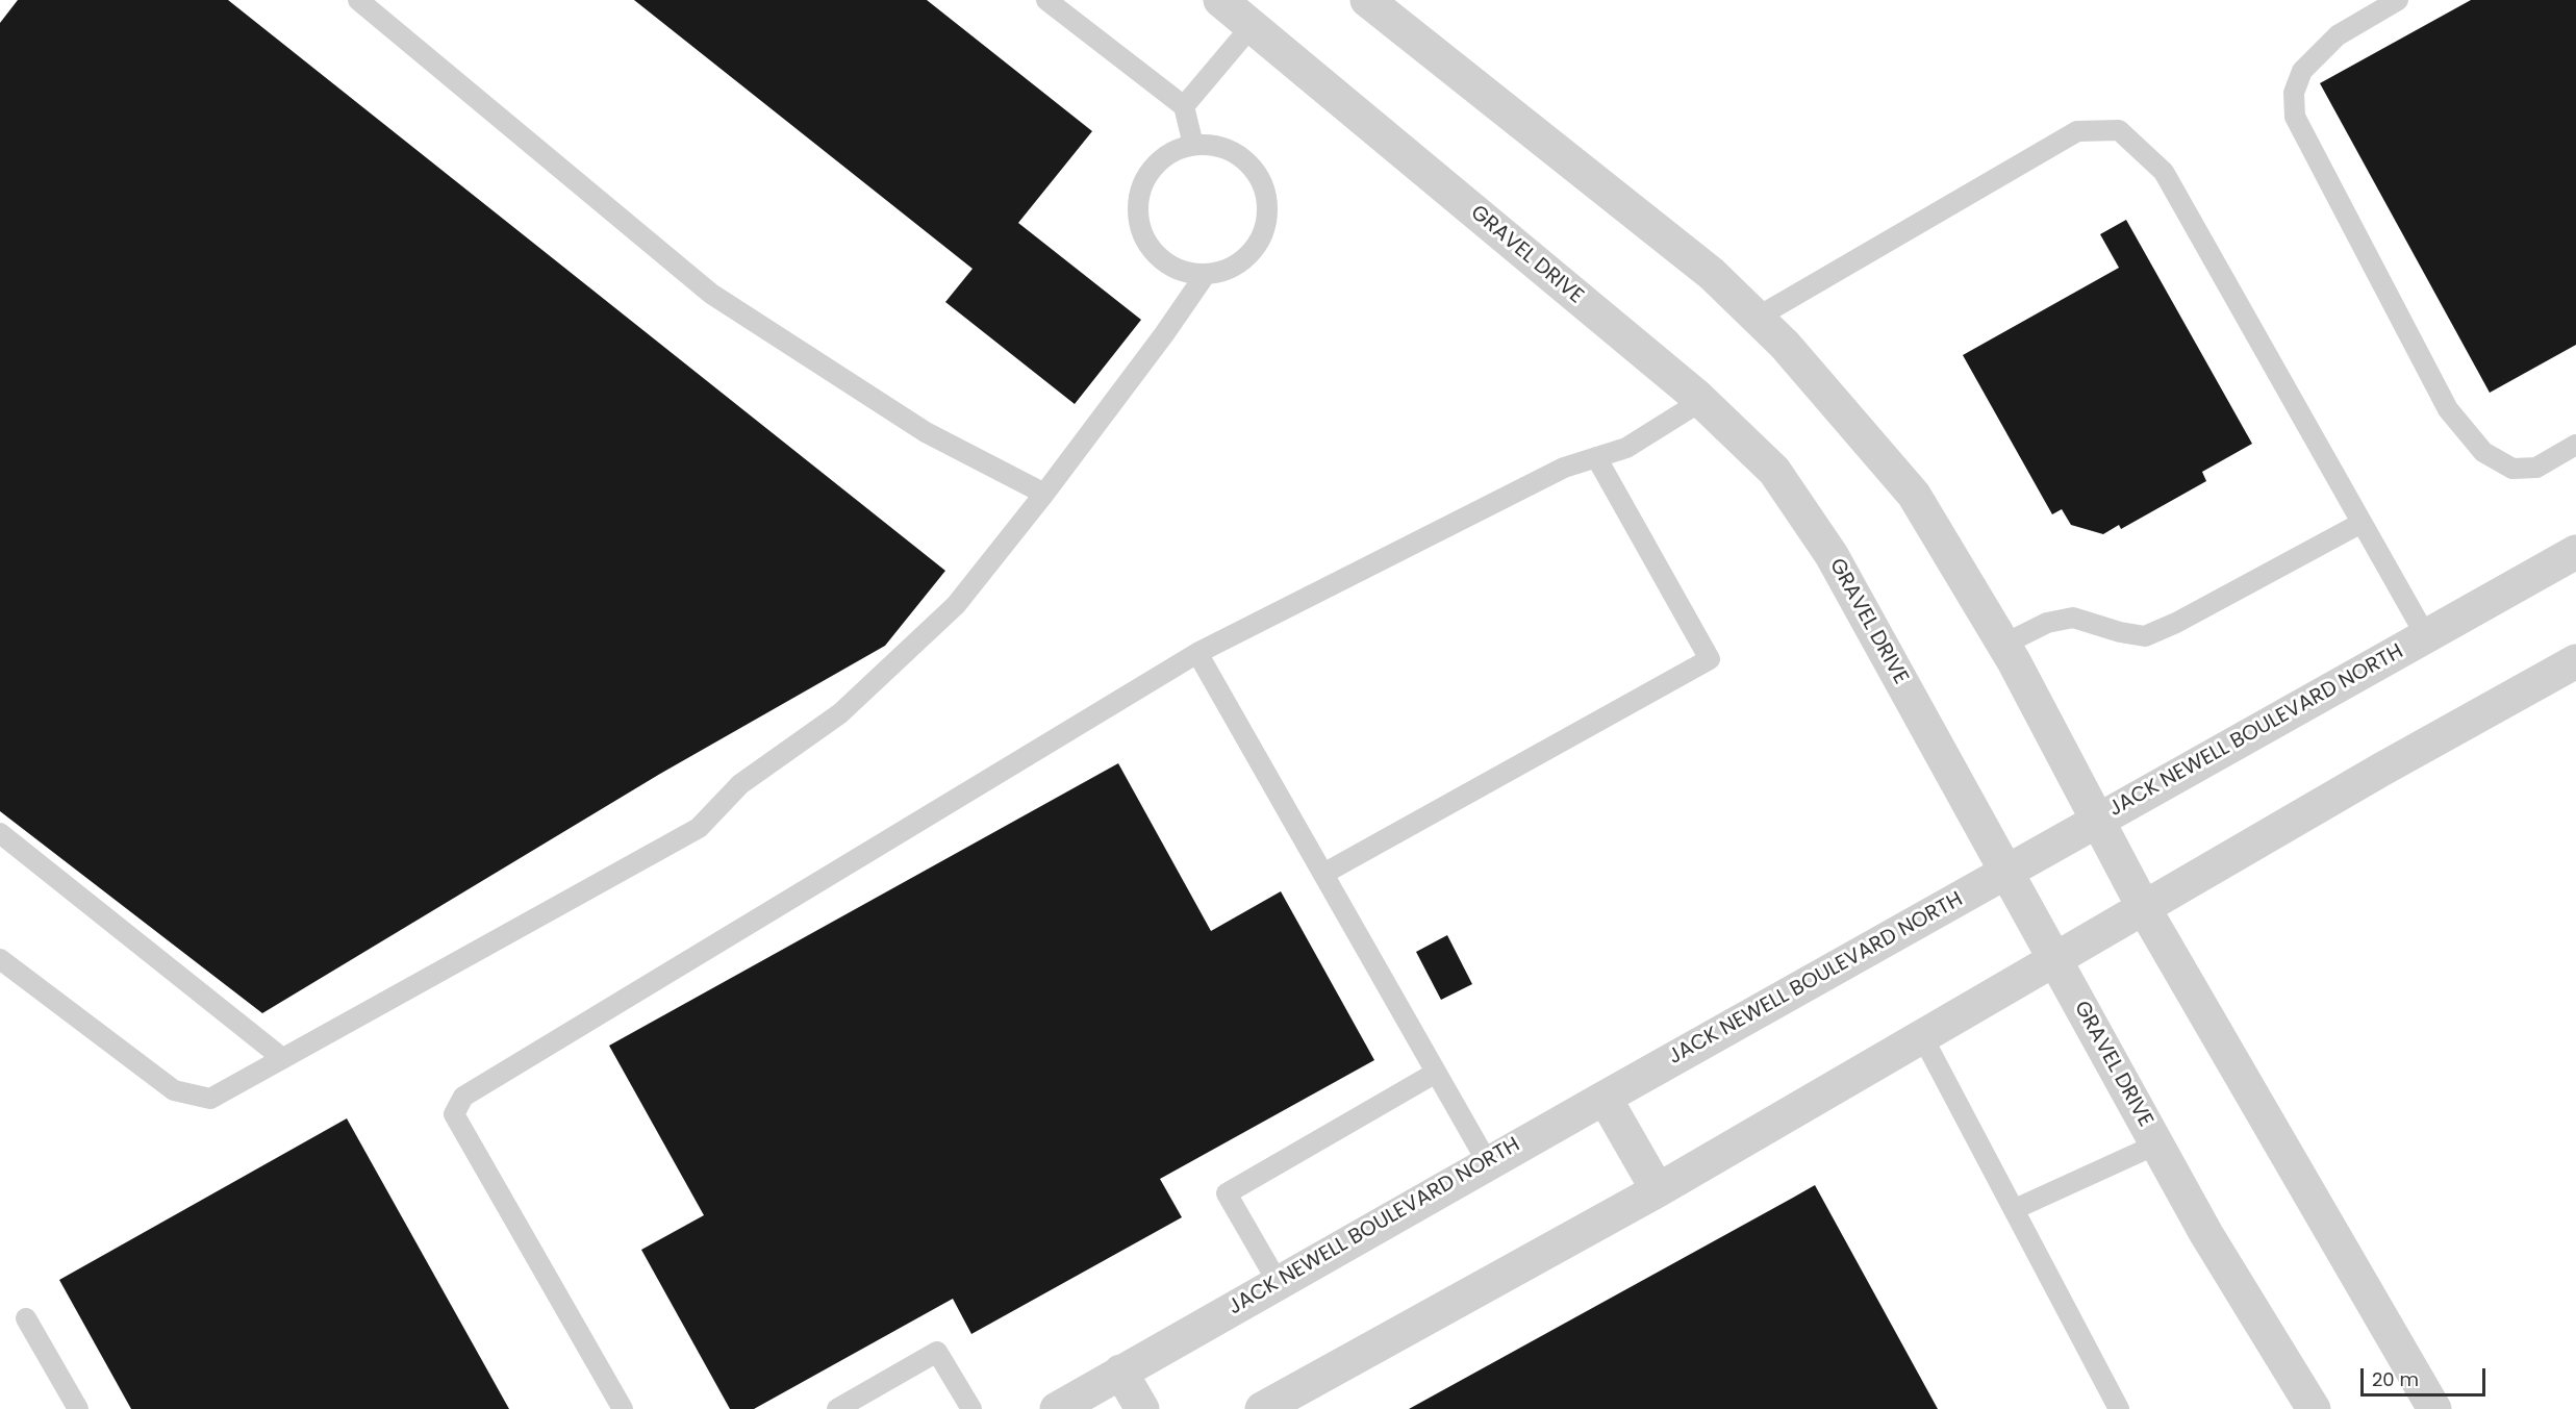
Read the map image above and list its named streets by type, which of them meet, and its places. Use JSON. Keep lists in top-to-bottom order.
{
  "streets": {
    "street": ["GRAVEL DRIVE", "JACK NEWELL BOULEVARD NORTH"]
  },
  "crossings": [
    ["GRAVEL DRIVE", "JACK NEWELL BOULEVARD NORTH"]
  ],
  "scale_bar": "20 m"
}
